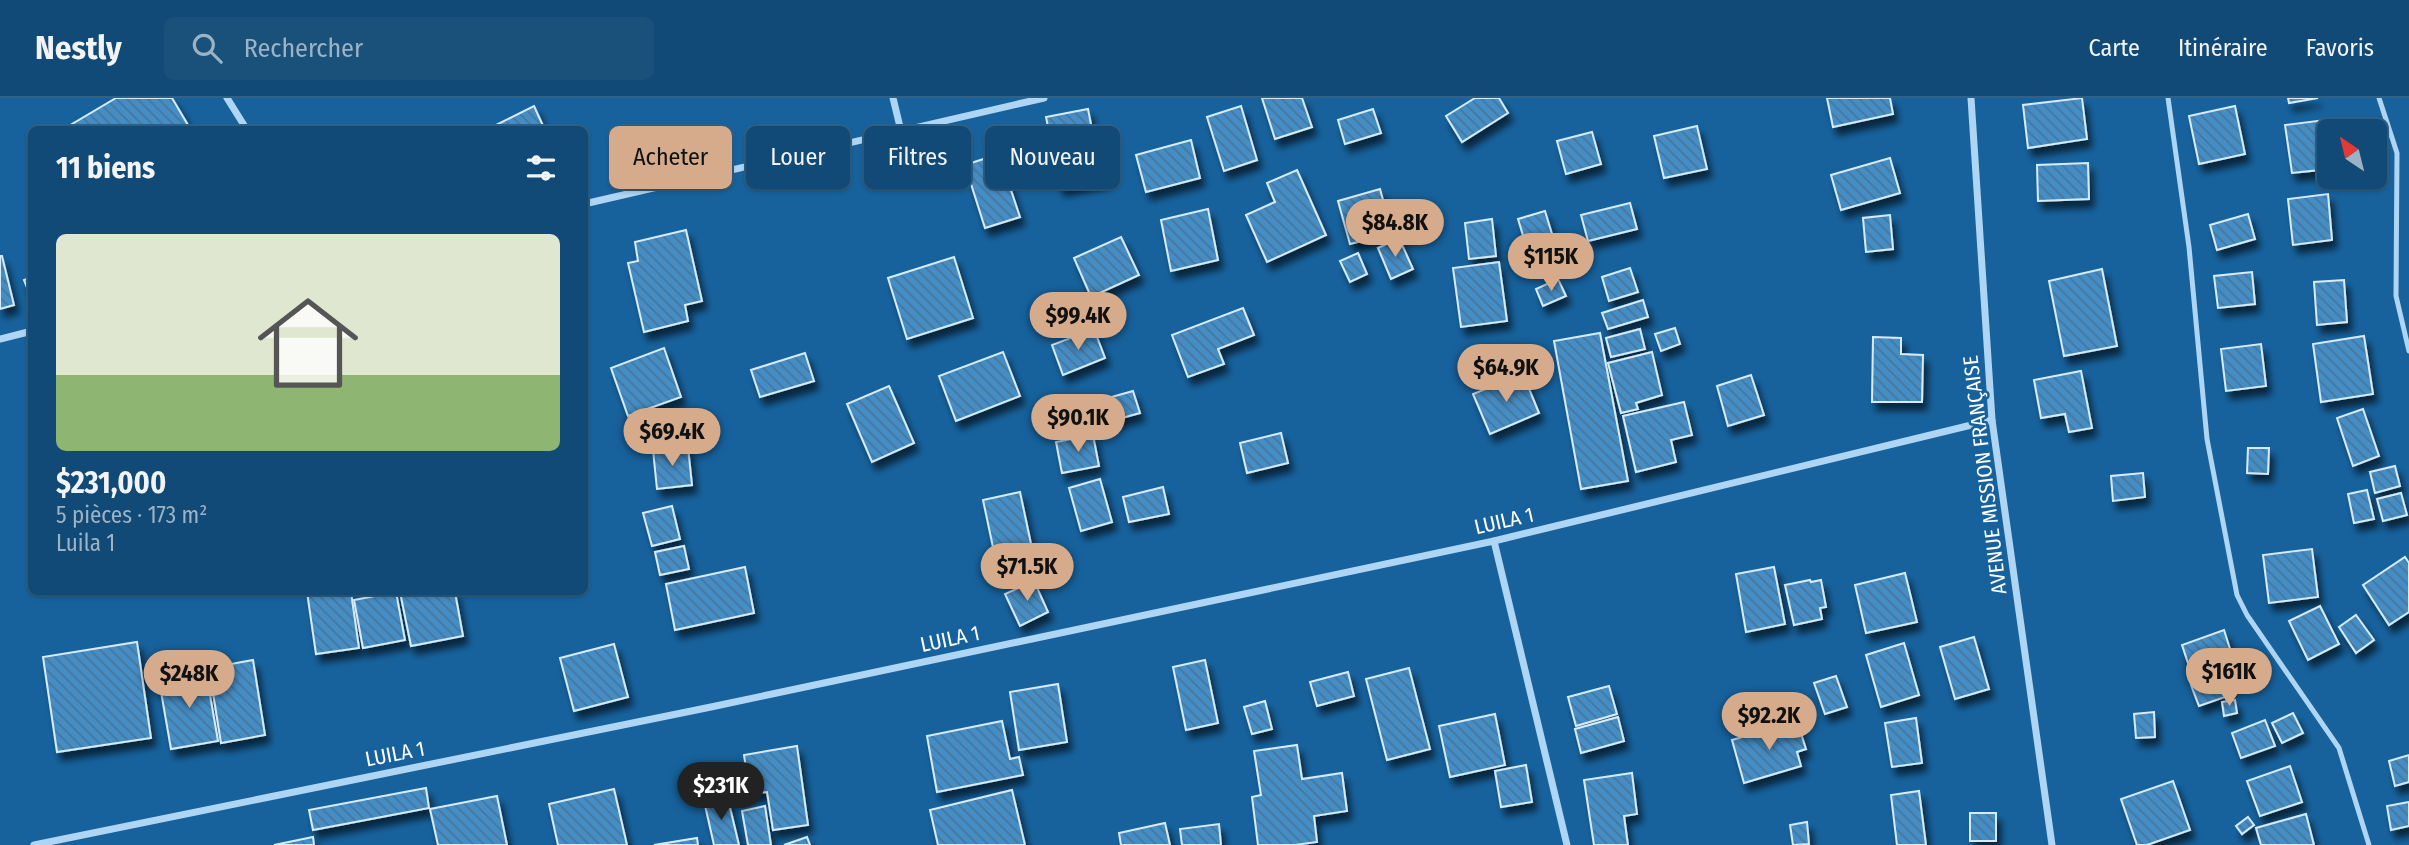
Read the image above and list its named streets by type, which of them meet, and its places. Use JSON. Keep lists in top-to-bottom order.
{
  "streets": {
    "street": ["AVENUE MISSION FRANÇAISE", "LUILA 1"]
  },
  "crossings": [
    ["AVENUE MISSION FRANÇAISE", "LUILA 1"]
  ],
  "north": "top left",
  "page": {
    "header": "Nestly",
    "search": "Rechercher",
    "nav": ["Carte", "Itinéraire", "Favoris"],
    "chip": [
      "Acheter",
      "Louer",
      "Filtres",
      "Nouveau"
    ],
    "heading": "11 biens",
    "price": [
      "$84.8K",
      "$115K",
      "$99.4K",
      "$64.9K",
      "$90.1K",
      "$69.4K",
      "$71.5K",
      "$161K",
      "$248K",
      "$92.2K",
      "$231K"
    ],
    "list": [
      {
        "name": "$231,000",
        "note": "5 pièces · 173 m² · Luila 1"
      }
    ]
  }
}
